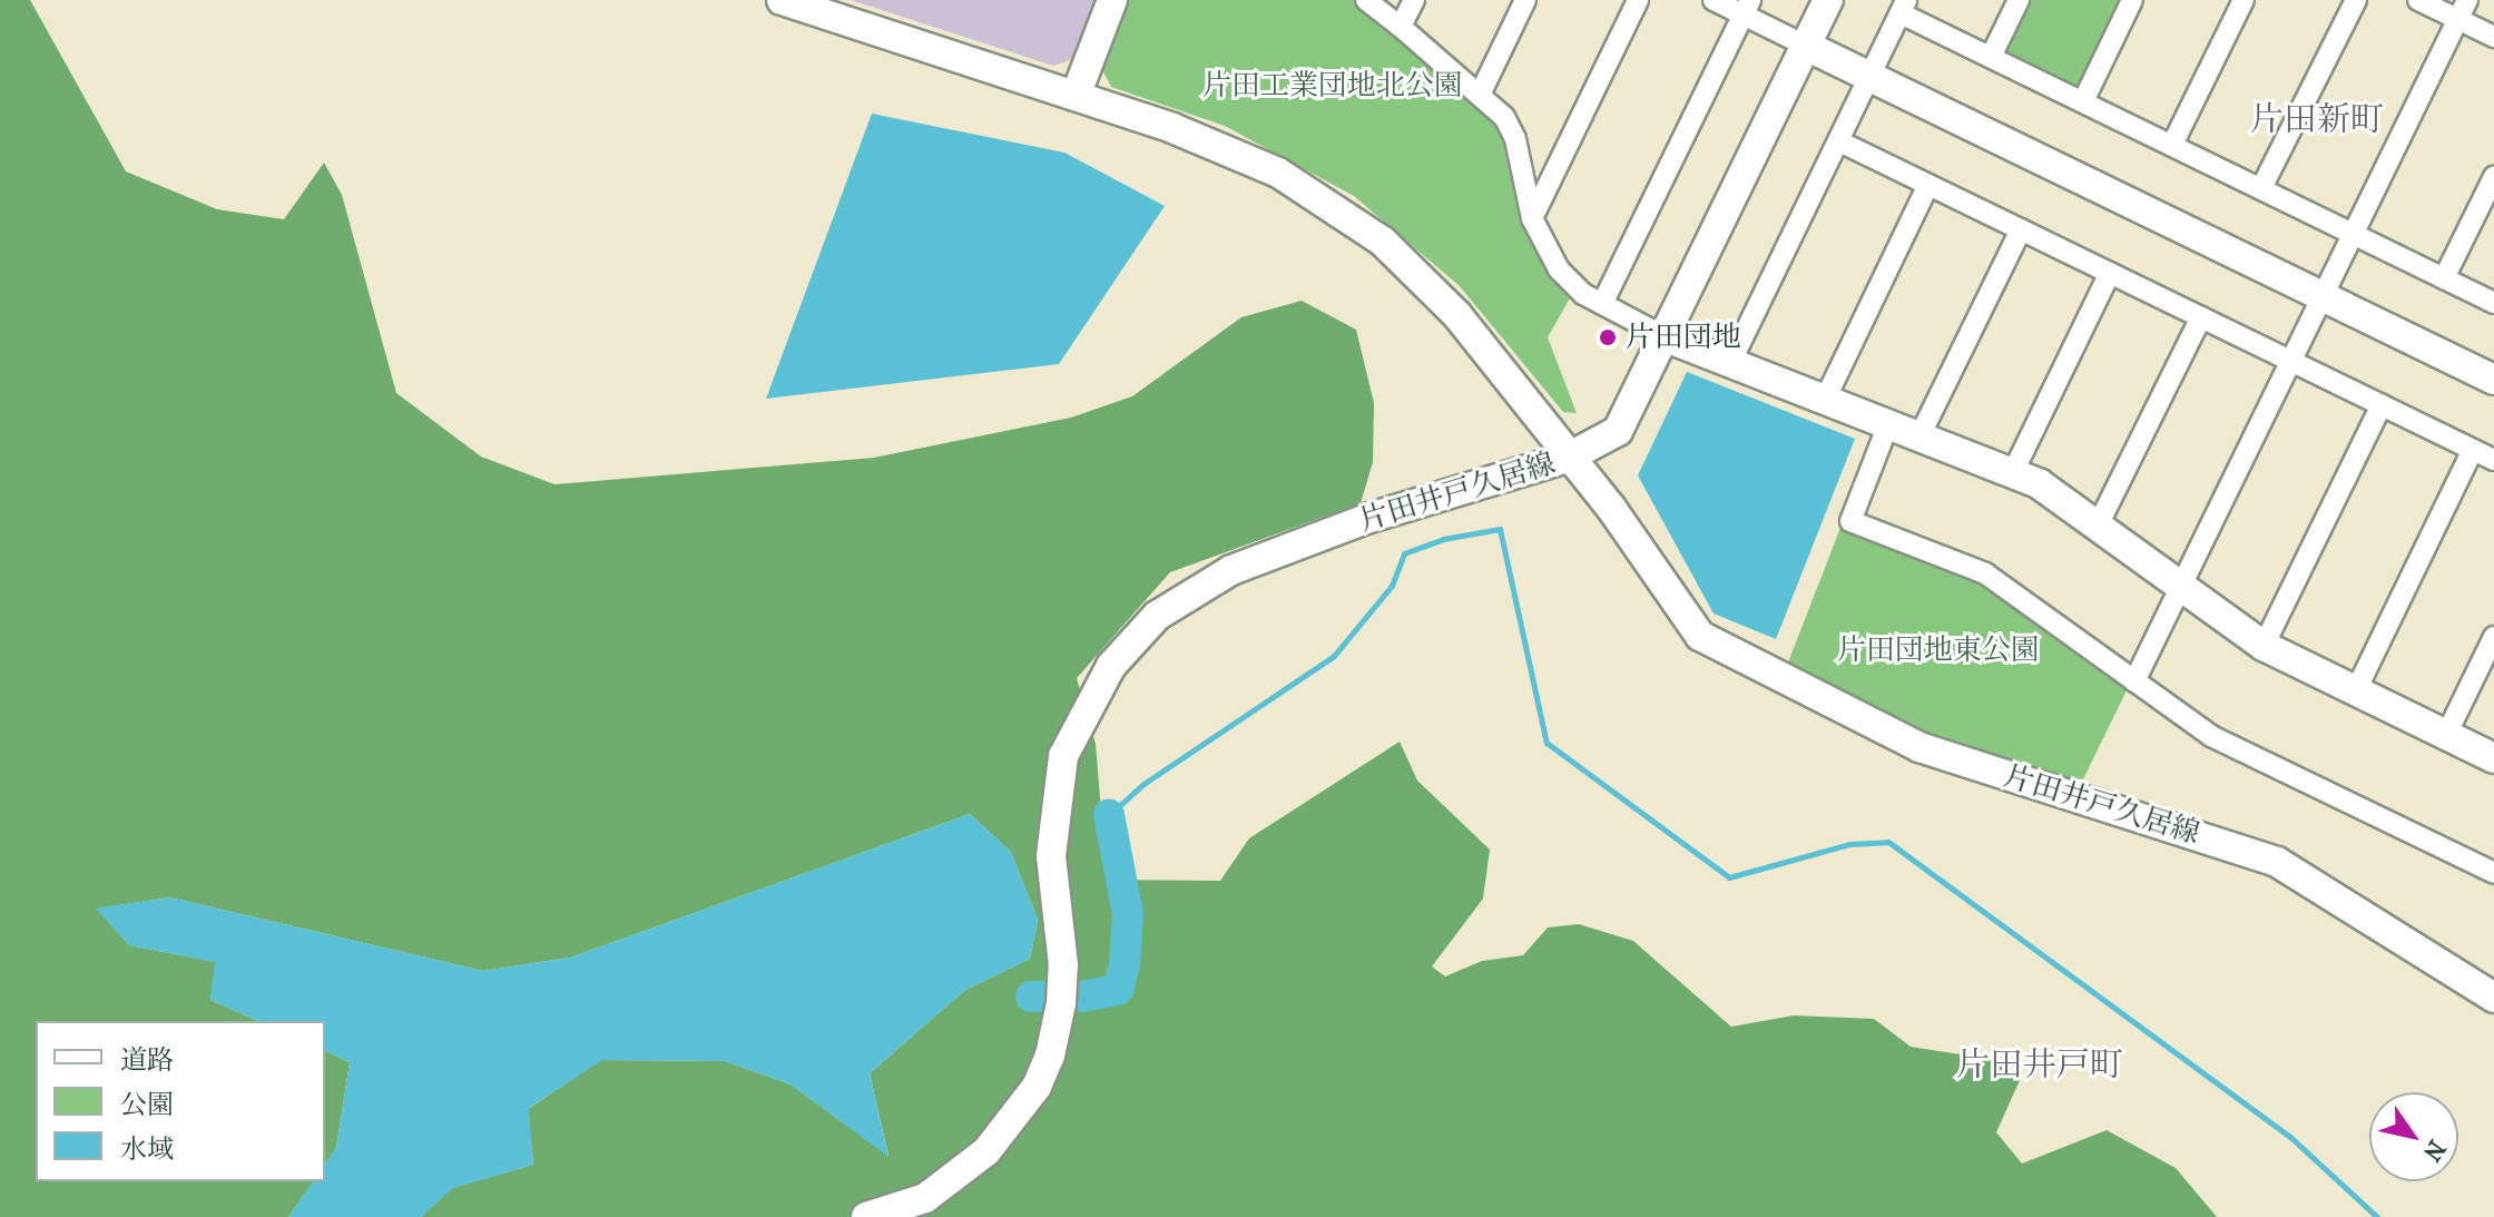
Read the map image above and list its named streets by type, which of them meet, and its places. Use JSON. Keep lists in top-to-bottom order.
{
  "streets": {
    "street": ["片田井戸久居線"]
  },
  "districts": ["片田新町", "片田井戸町"],
  "parks": ["片田工業団地北公園", "片田団地東公園"],
  "places": ["片田団地"],
  "legend": ["道路", "公園", "水域"],
  "north": "bottom right"
}
